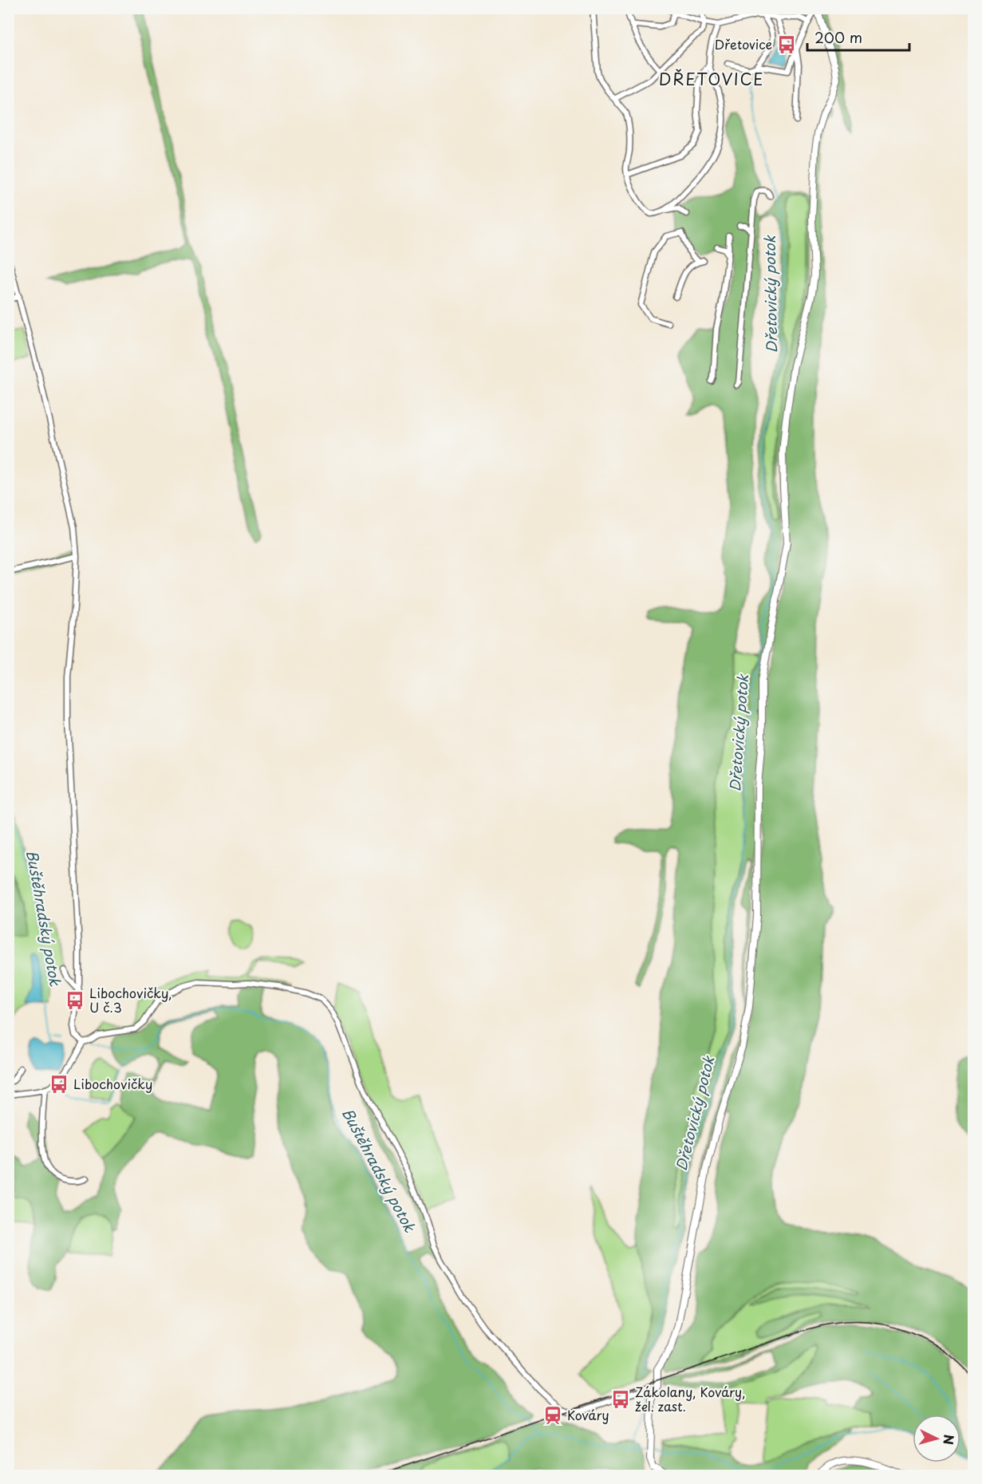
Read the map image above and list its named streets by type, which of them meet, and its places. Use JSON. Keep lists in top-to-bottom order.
{
  "districts": ["DŘETOVICE"],
  "water": ["Dřetovický potok", "Buštěhradský potok"],
  "places": {
    "bus stop": [
      "Dřetovice",
      "Libochovičky, U č.3",
      "Libochovičky",
      "Zákolany, Kováry, žel. zast."
    ],
    "station": ["Kováry"]
  },
  "scale_bar": "200 m",
  "north": "right"
}
